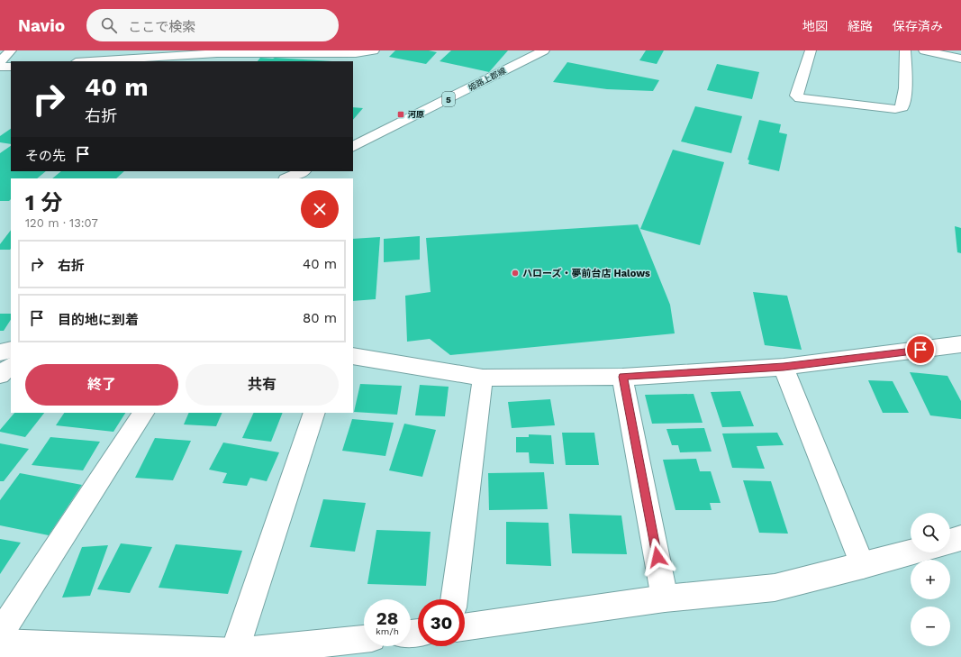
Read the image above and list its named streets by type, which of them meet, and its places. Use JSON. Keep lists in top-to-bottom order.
{
  "streets": {
    "street": ["姫路上郡線", "5"]
  },
  "places": {
    "transit": ["河原"],
    "other": ["ハローズ・夢前台店 Halows"]
  },
  "page": {
    "header": "Navio",
    "search": "ここで検索",
    "nav": ["地図", "経路", "保存済み"],
    "turn": ["40 m", "右折"],
    "then": "その先",
    "heading": ["1 分", "120 m · 13:07"],
    "list": [
      {
        "name": "右折",
        "value": "40 m"
      },
      {
        "name": "目的地に到着",
        "value": "80 m"
      }
    ],
    "buttons": ["終了", "共有"],
    "map_buttons": ["+", "−"],
    "speed": "28 km/h",
    "limit": "30"
  }
}
